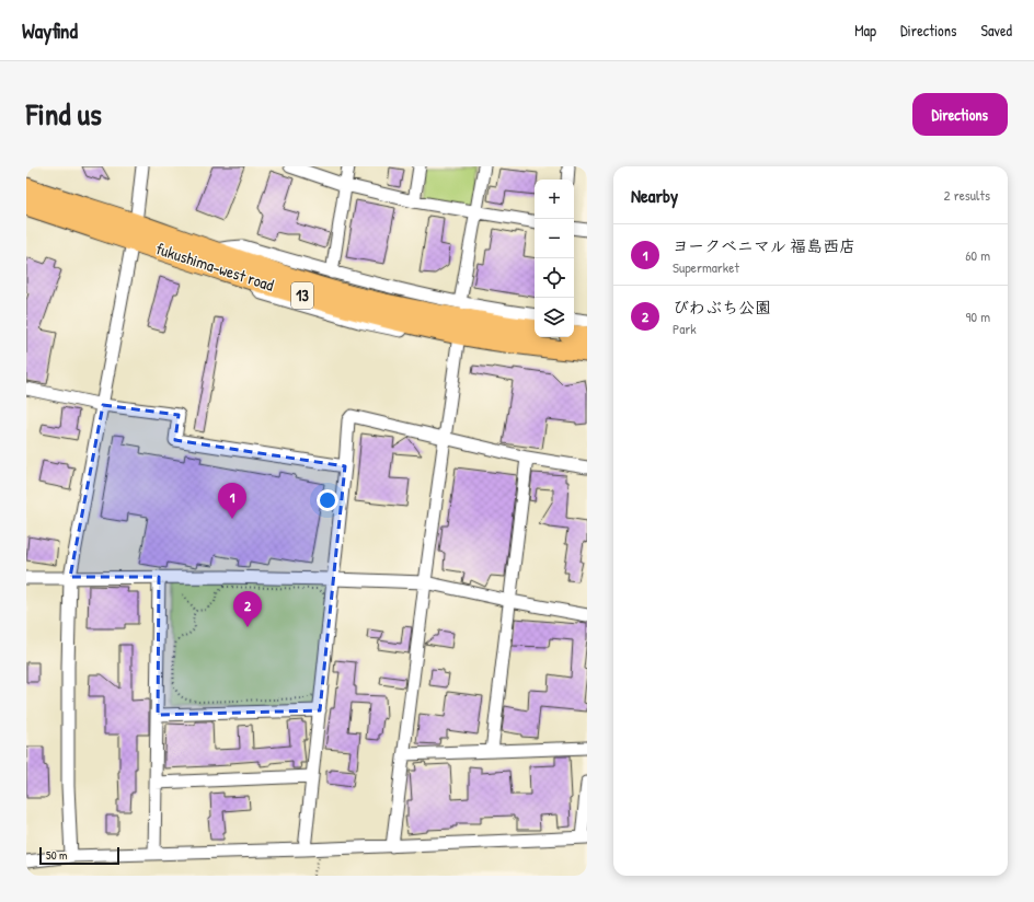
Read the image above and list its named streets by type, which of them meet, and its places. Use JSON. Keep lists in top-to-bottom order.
{
  "streets": {
    "highway": ["fukushima-west road", "13"]
  },
  "scale_bar": "50 m",
  "page": {
    "header": "Wayfind",
    "nav": ["Map", "Directions", "Saved"],
    "title": "Find us",
    "buttons": "Directions",
    "heading": ["Nearby", "2 results"],
    "map_buttons": ["+", "−"],
    "list": [
      {
        "mark": "1",
        "name": "ヨークベニマル 福島西店",
        "note": "Supermarket",
        "value": "60 m"
      },
      {
        "mark": "2",
        "name": "びわぶち公園",
        "note": "Park",
        "value": "90 m"
      }
    ],
    "pins": ["1", "2"],
    "scale": "50 m"
  }
}
